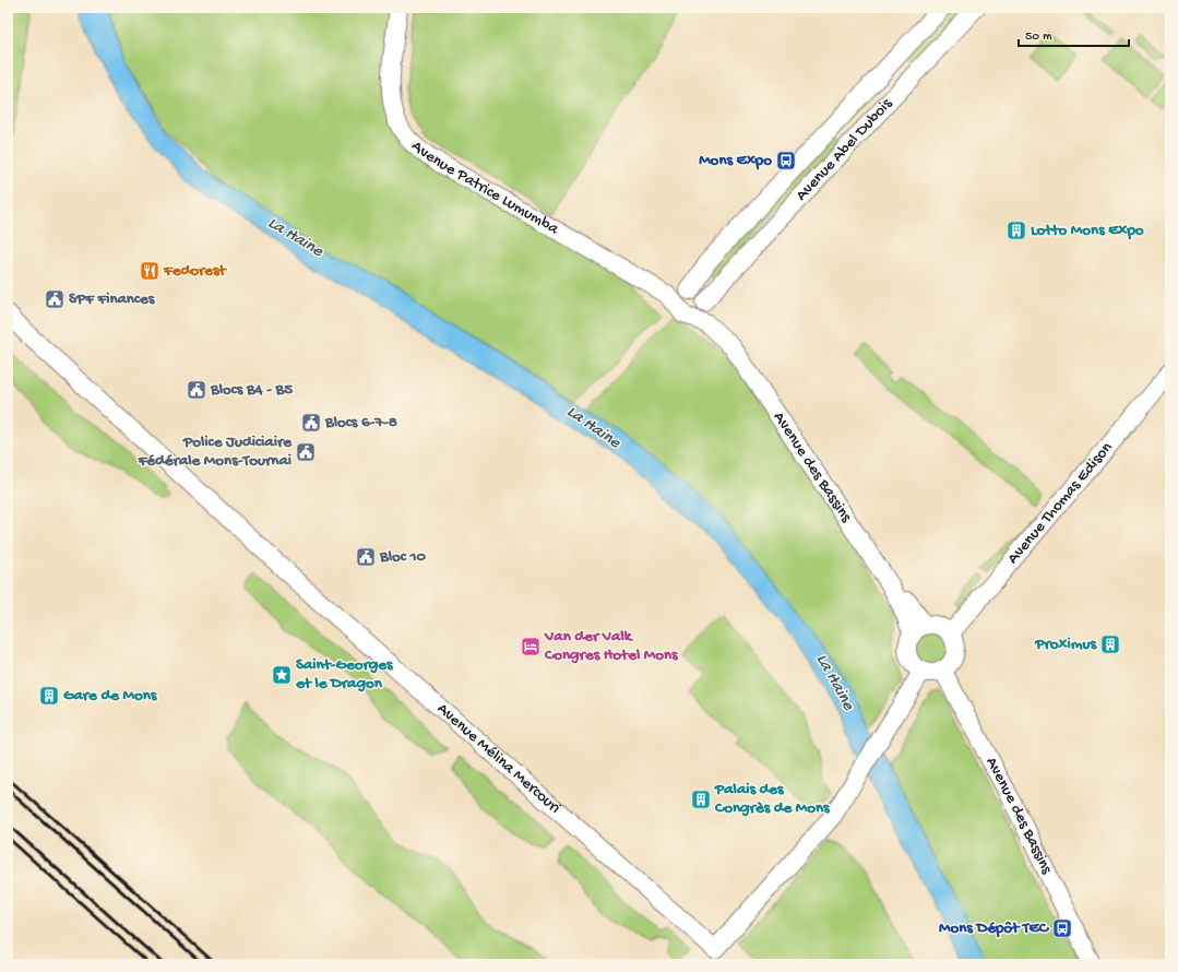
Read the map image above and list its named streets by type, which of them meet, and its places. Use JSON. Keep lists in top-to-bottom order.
{
  "streets": {
    "street": [
      "Avenue Abel Dubois",
      "Avenue Patrice Lumumba",
      "Avenue des Bassins",
      "Avenue Thomas Edison",
      "Avenue Mélina Mercouri"
    ]
  },
  "crossings": [
    ["Avenue Abel Dubois", "Avenue Patrice Lumumba"],
    ["Avenue Abel Dubois", "Avenue des Bassins"],
    ["Avenue Patrice Lumumba", "Avenue des Bassins"],
    ["Avenue des Bassins", "Avenue Thomas Edison"],
    ["Avenue des Bassins", "Avenue Mélina Mercouri"],
    ["Avenue Thomas Edison", "Avenue Mélina Mercouri"]
  ],
  "water": ["La Haine"],
  "places": {
    "bus stop": ["Mons Expo", "Mons Dépôt TEC"],
    "building": [
      "Lotto Mons Expo",
      "Proximus",
      "Gare de Mons",
      "Palais des Congrès de Mons"
    ],
    "restaurant": ["Fedorest"],
    "public building": [
      "SPF Finances",
      "Blocs B4 - B5",
      "Blocs 6-7-8",
      "Police Judiciaire Fédérale Mons-Tournai",
      "Bloc 10"
    ],
    "hotel": ["Van der Valk Congres Hotel Mons"],
    "place": ["Saint-Georges et le Dragon"]
  },
  "scale_bar": "50 m"
}
